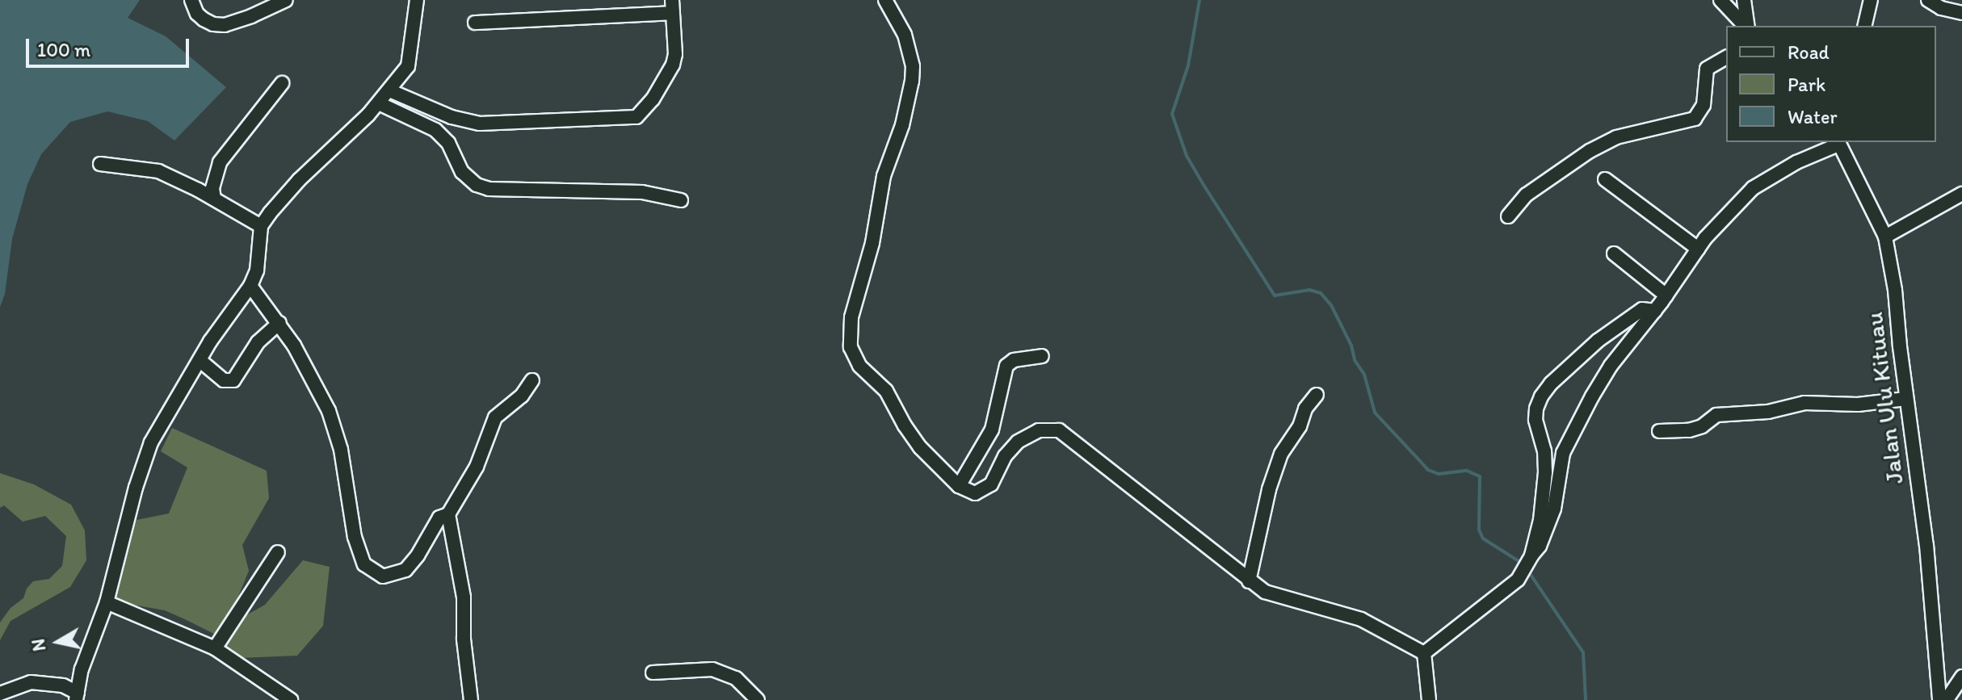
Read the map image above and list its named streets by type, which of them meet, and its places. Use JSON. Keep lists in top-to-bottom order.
{
  "streets": {
    "street": ["Jalan Ulu Kituau"]
  },
  "legend": ["Road", "Park", "Water"],
  "scale_bar": "100 m",
  "north": "left"
}
